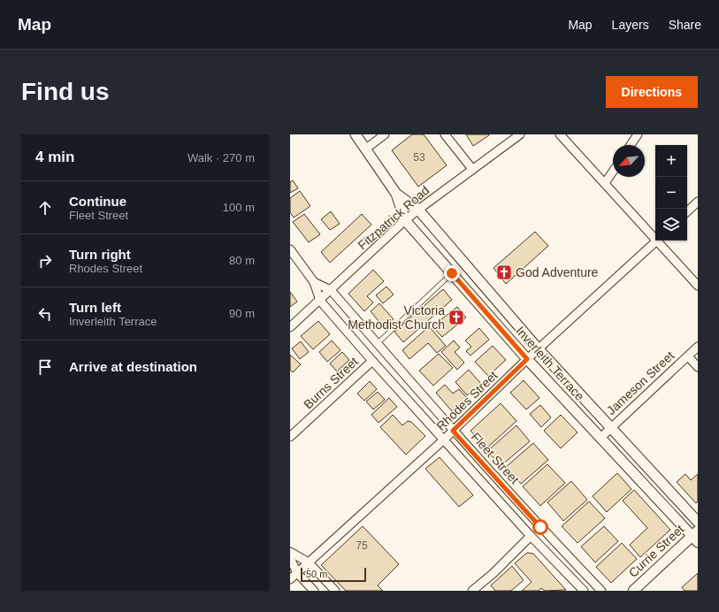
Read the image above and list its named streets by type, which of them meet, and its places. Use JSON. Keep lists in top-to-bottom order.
{
  "streets": {
    "street": [
      "Fitzpatrick Road",
      "Inverleith Terrace",
      "Burns Street",
      "Jameson Street",
      "Rhodes Street",
      "Fleet Street",
      "Currie Street"
    ]
  },
  "crossings": [
    ["Fitzpatrick Road", "Inverleith Terrace"],
    ["Fitzpatrick Road", "Fleet Street"],
    ["Inverleith Terrace", "Jameson Street"],
    ["Inverleith Terrace", "Rhodes Street"],
    ["Inverleith Terrace", "Currie Street"],
    ["Burns Street", "Fleet Street"],
    ["Rhodes Street", "Fleet Street"]
  ],
  "places": {
    "church": ["God Adventure", "Victoria Methodist Church"]
  },
  "house_numbers": ["53", "75"],
  "scale_bar": "50 m",
  "north": "bottom left",
  "page": {
    "header": "Map",
    "nav": ["Map", "Layers", "Share"],
    "buttons": "Directions",
    "title": "Find us",
    "heading": ["4 min", "Walk · 270 m"],
    "map_buttons": ["+", "−"],
    "list": [
      ["Continue", "Fleet Street", "100 m"],
      ["Turn right", "Rhodes Street", "80 m"],
      ["Turn left", "Inverleith Terrace", "90 m"],
      "Arrive at destination"
    ],
    "scale": "50 m"
  }
}
